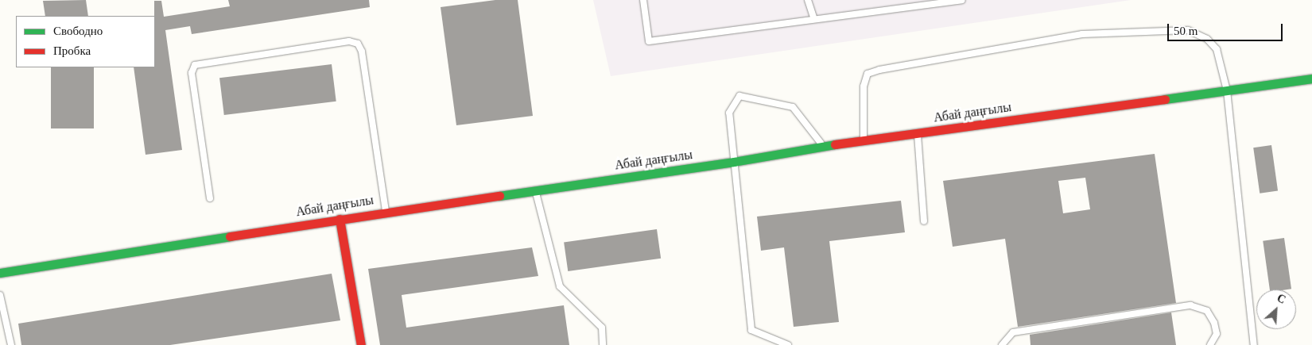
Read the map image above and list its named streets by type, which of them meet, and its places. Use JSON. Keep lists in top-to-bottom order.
{
  "streets": {
    "main road": ["Абай даңғылы"]
  },
  "legend": ["Свободно", "Пробка"],
  "scale_bar": "50 m",
  "north": "top right"
}
